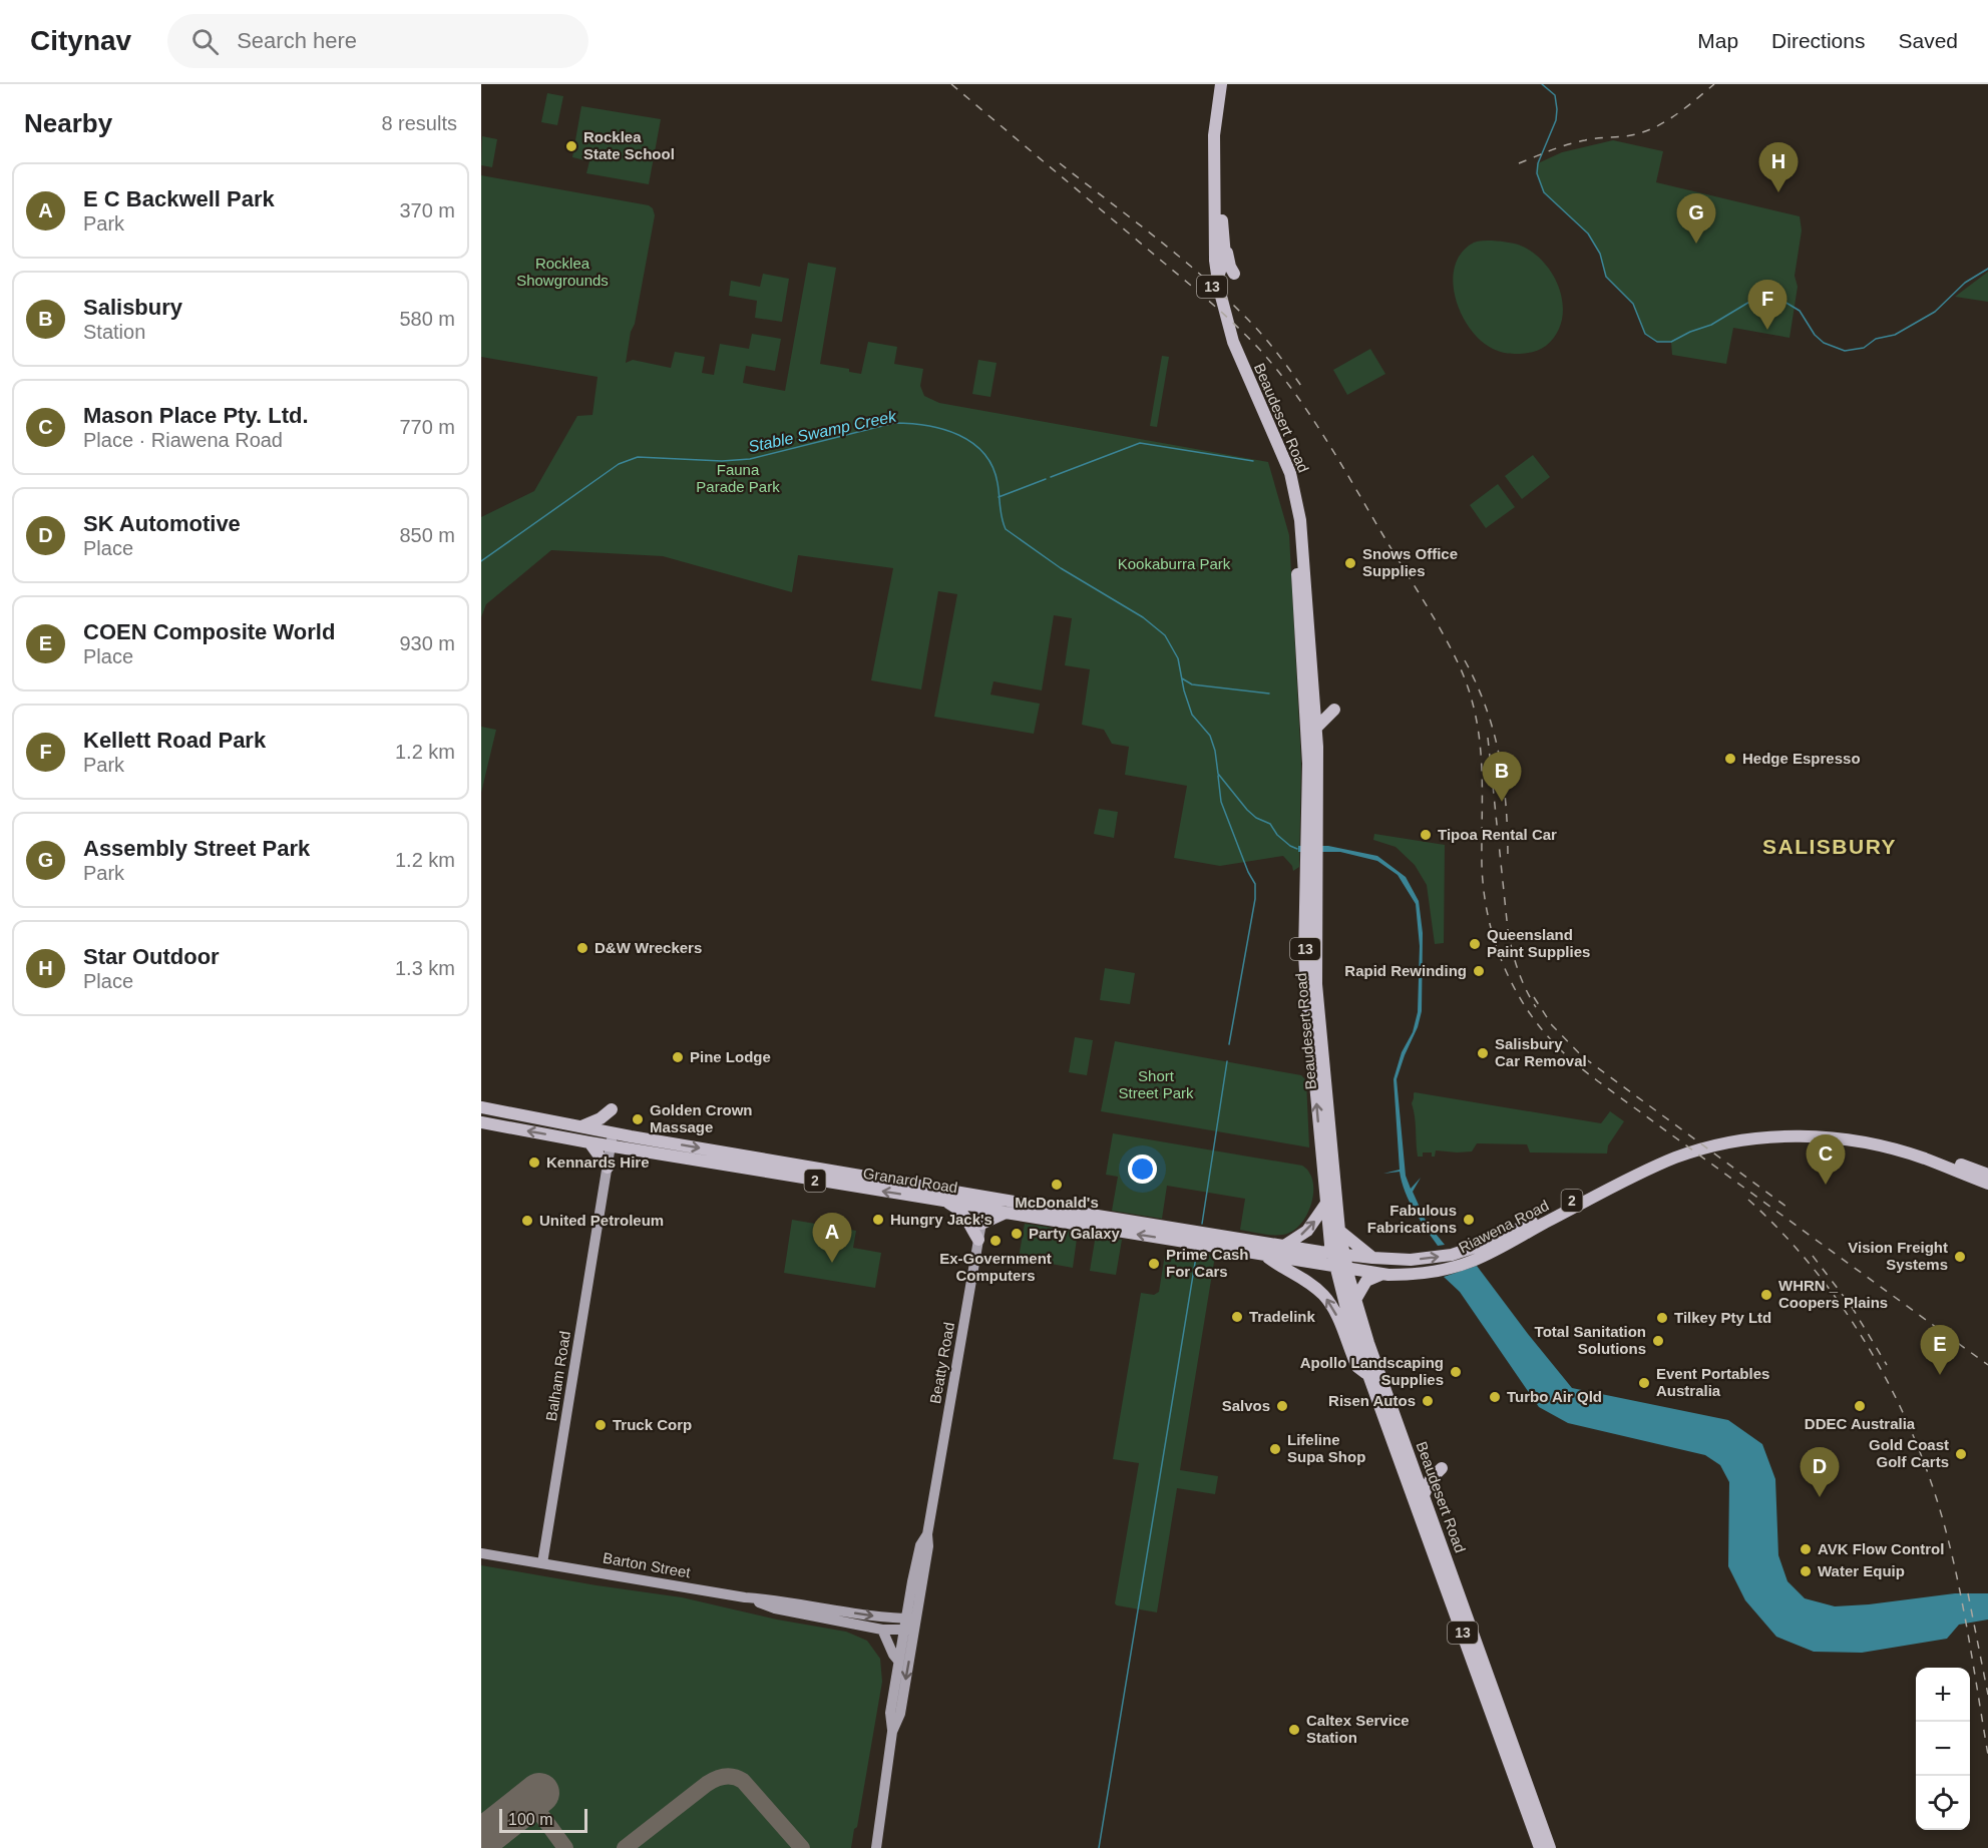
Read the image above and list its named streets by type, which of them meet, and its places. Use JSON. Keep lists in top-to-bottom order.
{
  "streets": {
    "highway": [
      "13",
      "Beaudesert Road",
      "2",
      "Granard Road",
      "Riawena Road"
    ],
    "main road": ["Beatty Road", "Balham Road", "Barton Street"]
  },
  "crossings": [
    ["Beaudesert Road", "Granard Road"],
    ["Beaudesert Road", "Riawena Road"],
    ["Granard Road", "Riawena Road"],
    ["Granard Road", "Beatty Road"],
    ["Granard Road", "Balham Road"],
    ["Beatty Road", "Barton Street"],
    ["Balham Road", "Barton Street"]
  ],
  "districts": ["SALISBURY"],
  "water": ["Stable Swamp Creek"],
  "parks": [
    "Rocklea Showgrounds",
    "Fauna Parade Park",
    "Kookaburra Park",
    "Short Street Park"
  ],
  "places": [
    "Rocklea State School",
    "Snows Office Supplies",
    "Hedge Espresso",
    "Tipoa Rental Car",
    "Queensland Paint Supplies",
    "D&W Wreckers",
    "Rapid Rewinding",
    "Salisbury Car Removal",
    "Pine Lodge",
    "Golden Crown Massage",
    "Kennards Hire",
    "McDonald's",
    "Hungry Jack's",
    "Fabulous Fabrications",
    "United Petroleum",
    "Party Galaxy",
    "Ex-Government Computers",
    "Vision Freight Systems",
    "Prime Cash For Cars",
    "WHRN _ Coopers Plains",
    "Tradelink",
    "Tilkey Pty Ltd",
    "Total Sanitation Solutions",
    "Apollo Landscaping Supplies",
    "Event Portables Australia",
    "Turbo Air Qld",
    "Risen Autos",
    "Salvos",
    "DDEC Australia",
    "Truck Corp",
    "Lifeline Supa Shop",
    "Gold Coast Golf Carts",
    "AVK Flow Control",
    "Water Equip",
    "Caltex Service Station"
  ],
  "scale_bar": "100 m",
  "page": {
    "header": "Citynav",
    "search": "Search here",
    "nav": ["Map", "Directions", "Saved"],
    "heading": ["Nearby", "8 results"],
    "pins": [
      "H",
      "G",
      "F",
      "B",
      "C",
      "A",
      "E",
      "D"
    ],
    "list": [
      {
        "mark": "A",
        "name": "E C Backwell Park",
        "note": "Park",
        "value": "370 m"
      },
      {
        "mark": "B",
        "name": "Salisbury",
        "note": "Station",
        "value": "580 m"
      },
      {
        "mark": "C",
        "name": "Mason Place Pty. Ltd.",
        "note": "Place · Riawena Road",
        "value": "770 m"
      },
      {
        "mark": "D",
        "name": "SK Automotive",
        "note": "Place",
        "value": "850 m"
      },
      {
        "mark": "E",
        "name": "COEN Composite World",
        "note": "Place",
        "value": "930 m"
      },
      {
        "mark": "F",
        "name": "Kellett Road Park",
        "note": "Park",
        "value": "1.2 km"
      },
      {
        "mark": "G",
        "name": "Assembly Street Park",
        "note": "Park",
        "value": "1.2 km"
      },
      {
        "mark": "H",
        "name": "Star Outdoor",
        "note": "Place",
        "value": "1.3 km"
      }
    ],
    "map_buttons": ["+", "−"],
    "scale": "100 m"
  }
}
